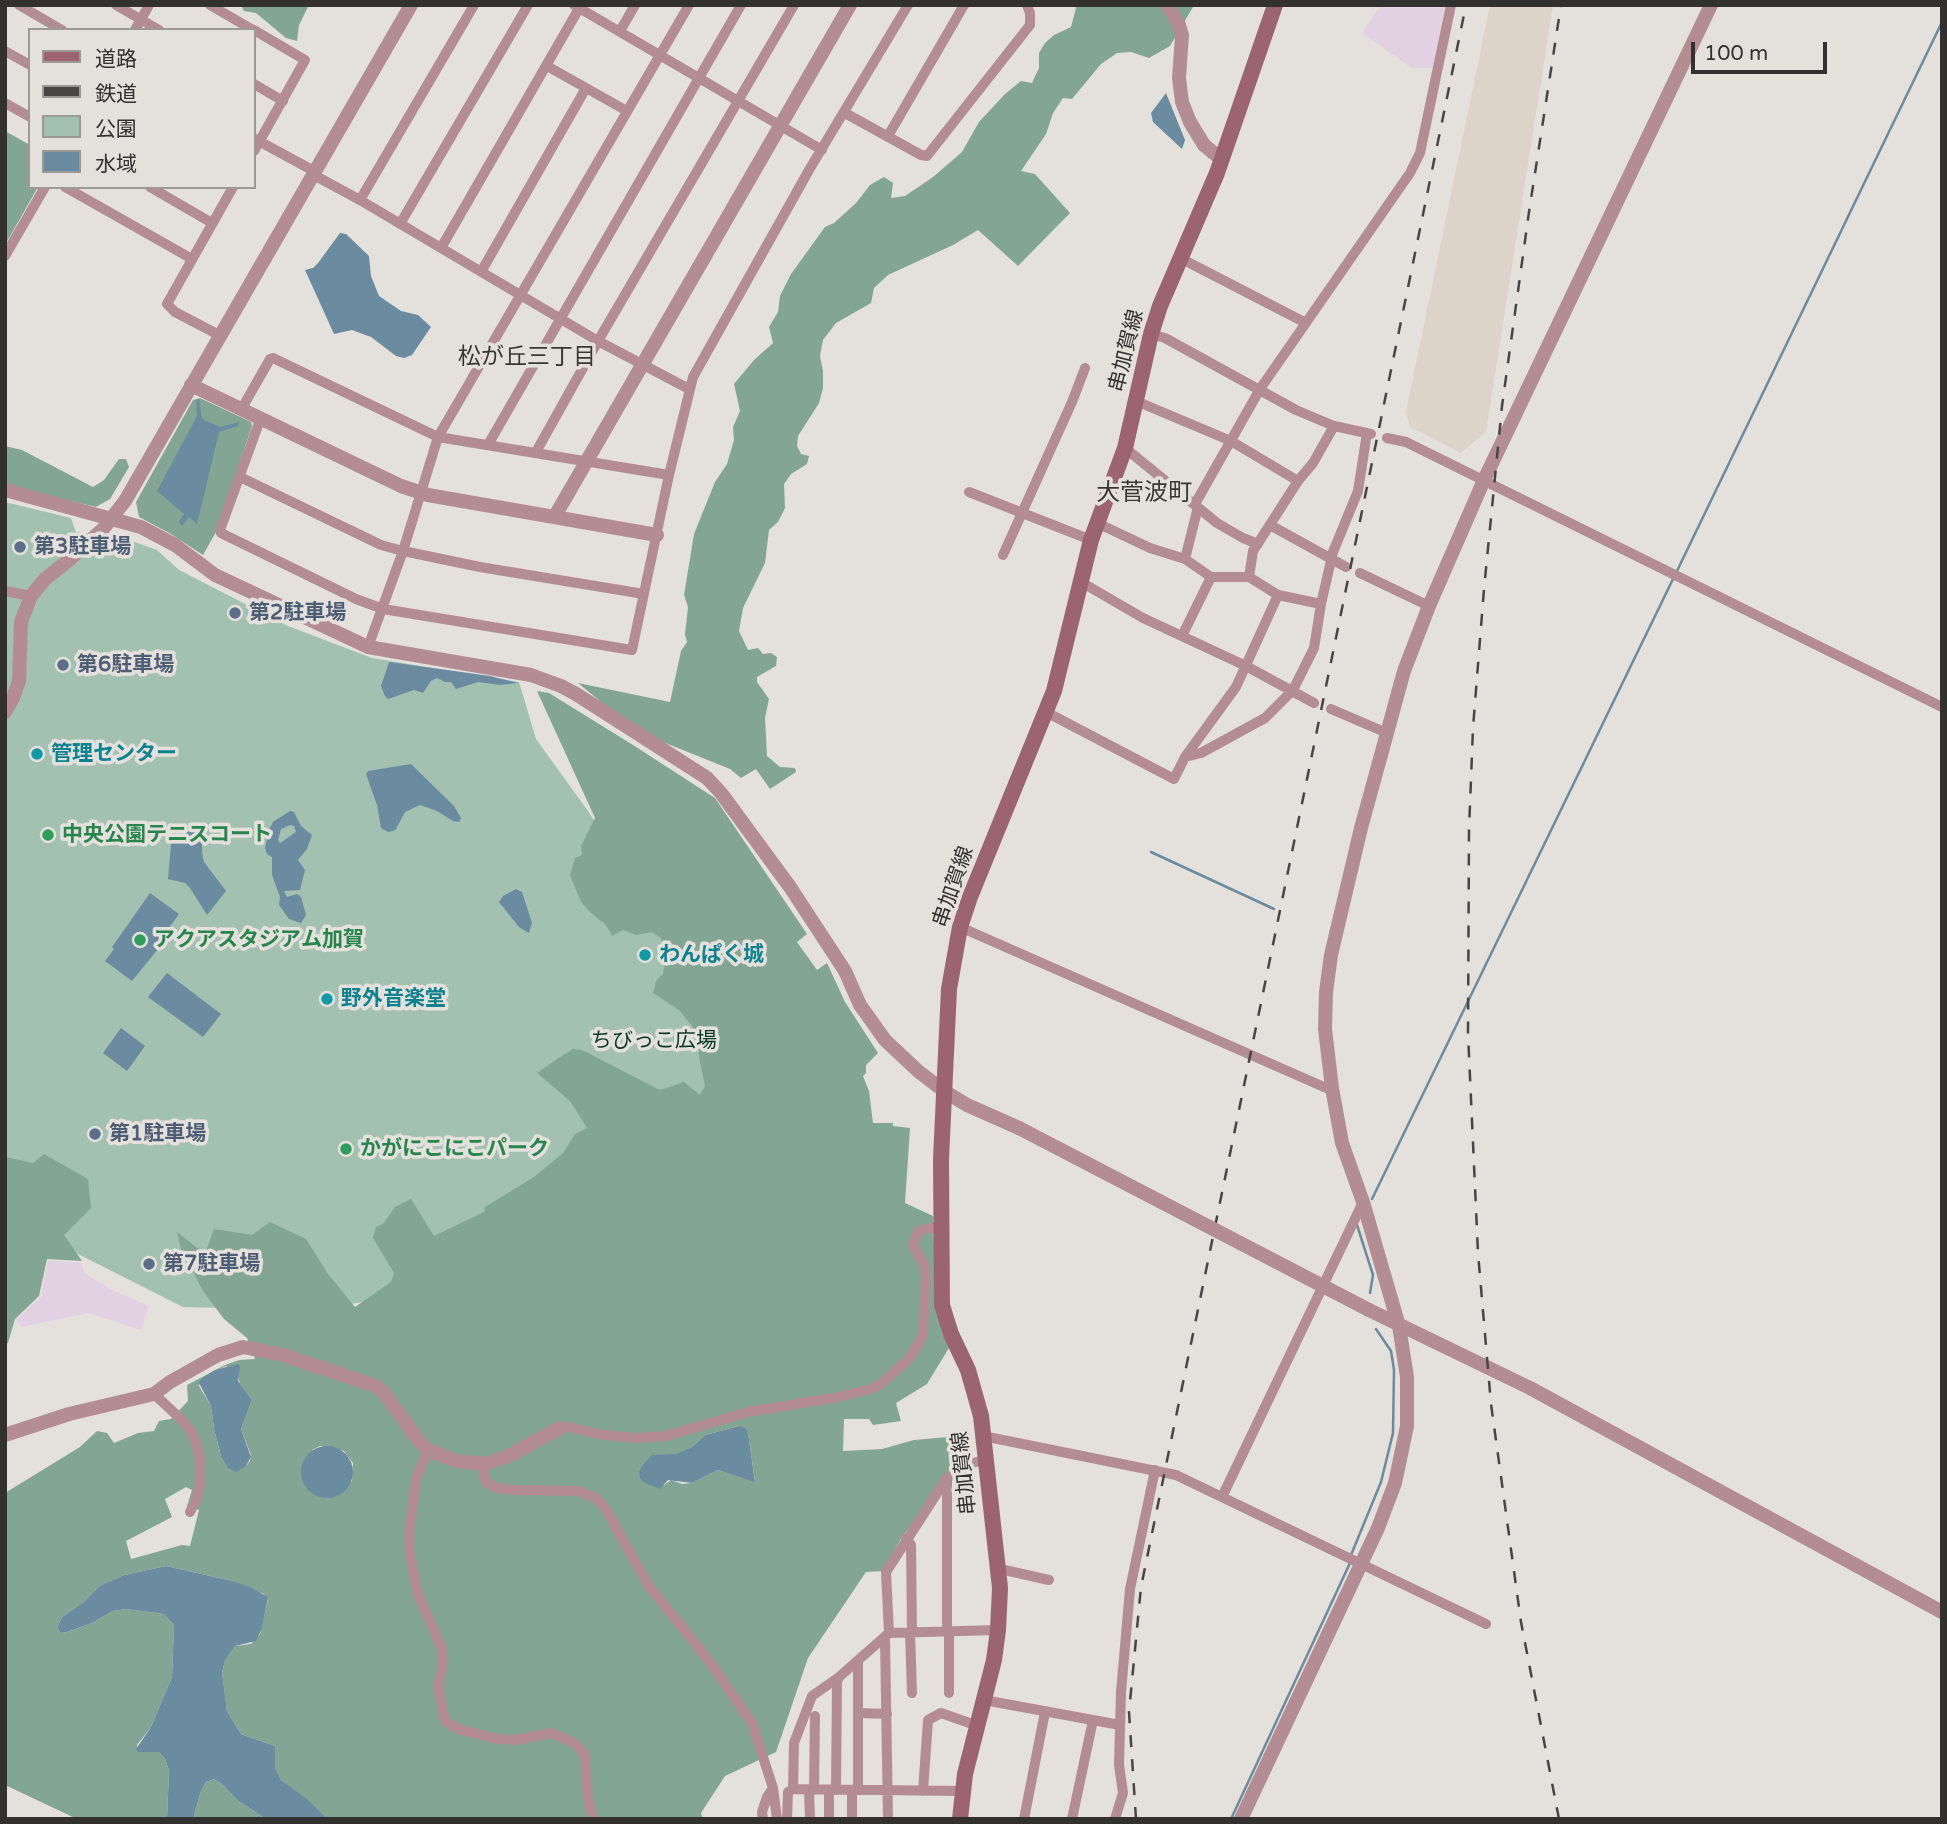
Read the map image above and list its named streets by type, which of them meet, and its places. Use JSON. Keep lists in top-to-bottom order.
{
  "streets": {
    "main road": ["串加賀線"]
  },
  "districts": ["松が丘三丁目", "大菅波町"],
  "parks": ["ちびっこ広場"],
  "places": [
    "第3駐車場",
    "第2駐車場",
    "第6駐車場",
    "管理センター",
    "中央公園テニスコート",
    "アクアスタジアム加賀",
    "わんぱく城",
    "野外音楽堂",
    "第1駐車場",
    "かがにこにこパーク",
    "第7駐車場"
  ],
  "legend": [
    "道路",
    "鉄道",
    "公園",
    "水域"
  ],
  "scale_bar": "100 m"
}
